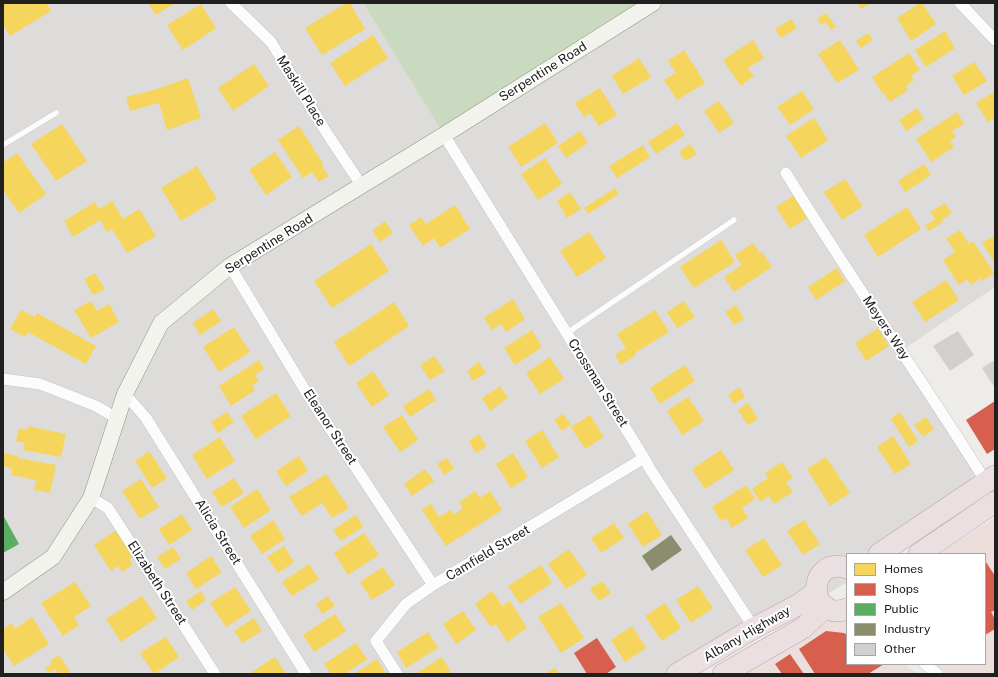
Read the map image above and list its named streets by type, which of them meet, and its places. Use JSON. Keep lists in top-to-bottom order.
{
  "streets": {
    "highway": ["Albany Highway"],
    "street": [
      "Serpentine Road",
      "Maskill Place",
      "Meyers Way",
      "Crossman Street",
      "Eleanor Street",
      "Alicia Street",
      "Camfield Street",
      "Elizabeth Street"
    ]
  },
  "crossings": [
    ["Serpentine Road", "Maskill Place"],
    ["Serpentine Road", "Crossman Street"],
    ["Serpentine Road", "Eleanor Street"],
    ["Serpentine Road", "Alicia Street"],
    ["Serpentine Road", "Elizabeth Street"],
    ["Crossman Street", "Camfield Street"],
    ["Crossman Street", "Albany Highway"],
    ["Eleanor Street", "Camfield Street"]
  ],
  "legend": [
    "Homes",
    "Shops",
    "Public",
    "Industry",
    "Other"
  ]
}
